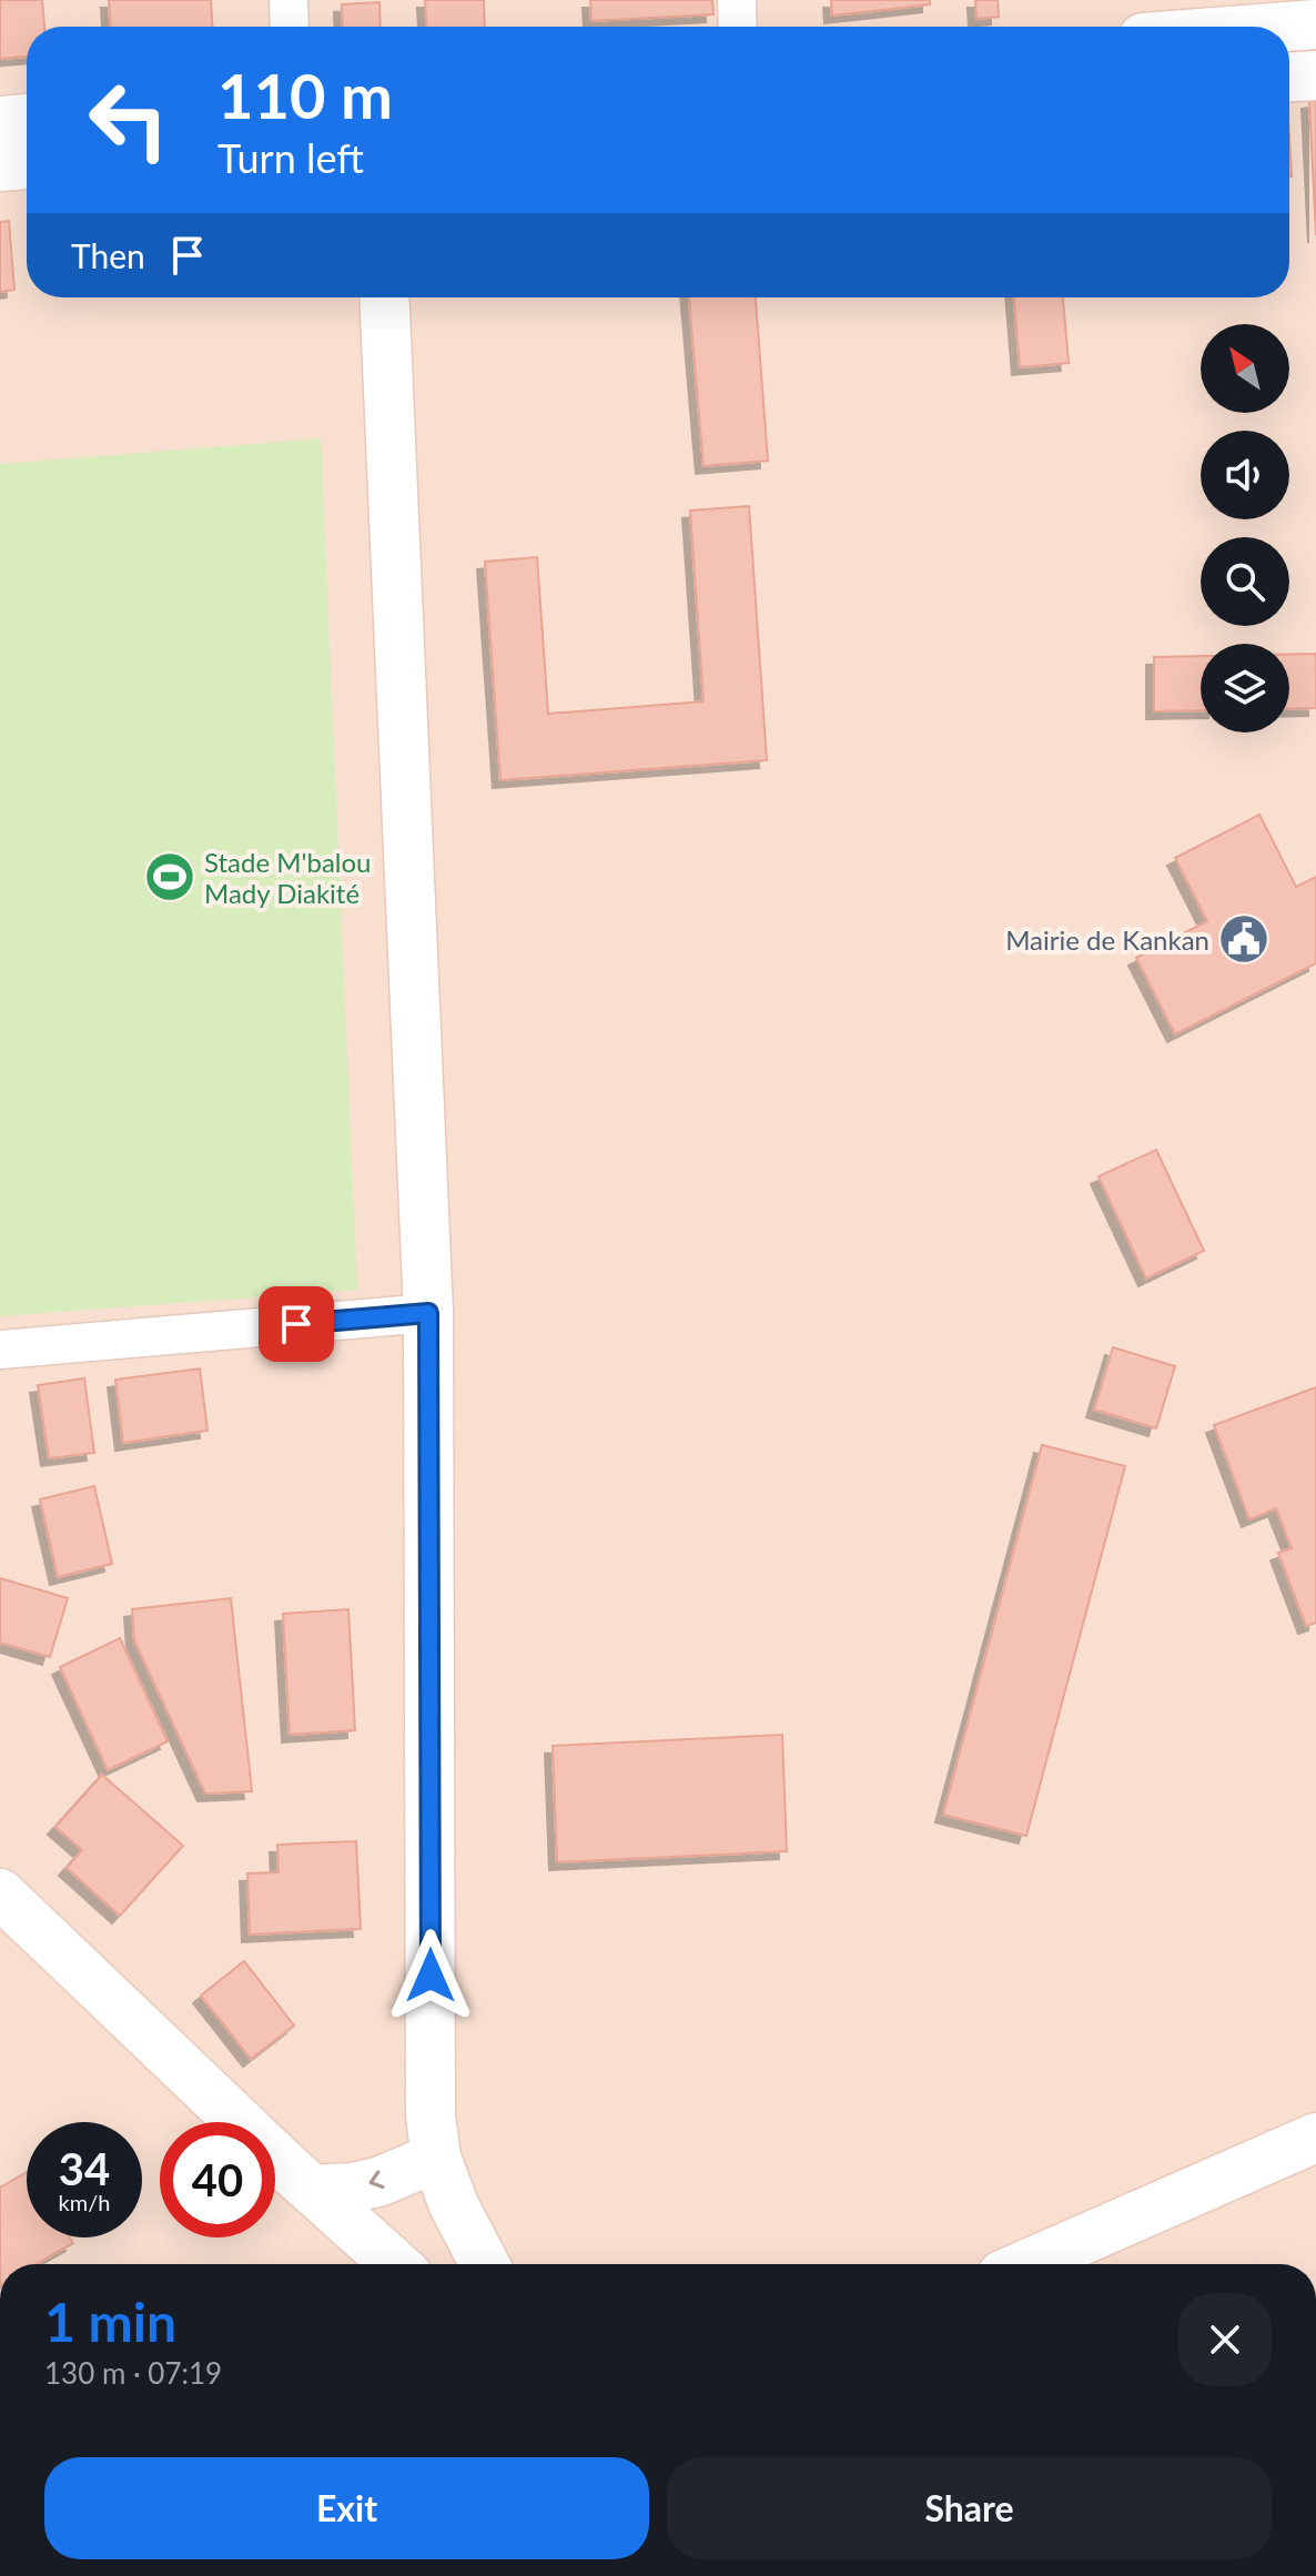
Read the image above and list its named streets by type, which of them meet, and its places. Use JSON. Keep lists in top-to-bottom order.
{
  "places": {
    "sports": ["Stade M'balou Mady Diakité"],
    "public building": ["Mairie de Kankan"]
  },
  "north": "top left",
  "page": {
    "turn": ["110 m", "Turn left"],
    "then": "Then",
    "speed": "34 km/h",
    "limit": "40",
    "heading": ["1 min", "130 m · 07:19"],
    "buttons": ["Exit", "Share"]
  }
}
